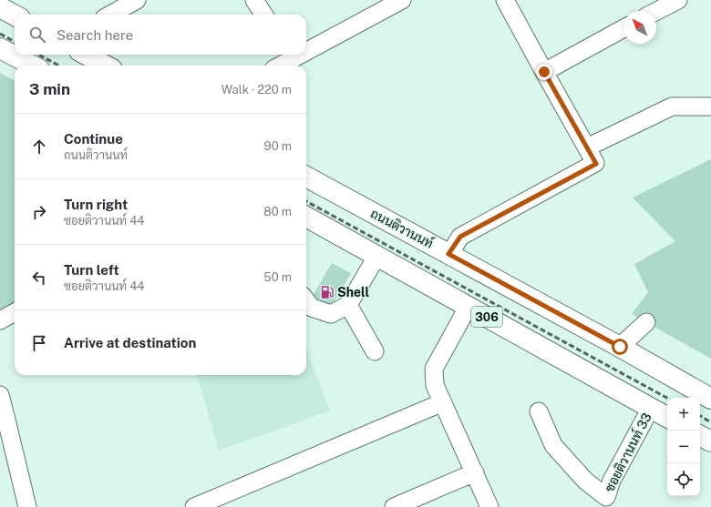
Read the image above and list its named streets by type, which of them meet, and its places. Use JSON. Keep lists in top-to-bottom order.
{
  "streets": {
    "main road": ["ถนนติวานนท์", "306"],
    "street": ["ซอยติวานนท์ 33"]
  },
  "crossings": [
    ["306", "ซอยติวานนท์ 33"]
  ],
  "places": {
    "fuel station": ["Shell"]
  },
  "north": "top left",
  "page": {
    "search": "Search here",
    "heading": ["3 min", "Walk · 220 m"],
    "list": [
      ["Continue", "ถนนติวานนท์", "90 m"],
      ["Turn right", "ซอยติวานนท์ 44", "80 m"],
      ["Turn left", "ซอยติวานนท์ 44", "50 m"],
      "Arrive at destination"
    ],
    "map_buttons": ["+", "−"]
  }
}
